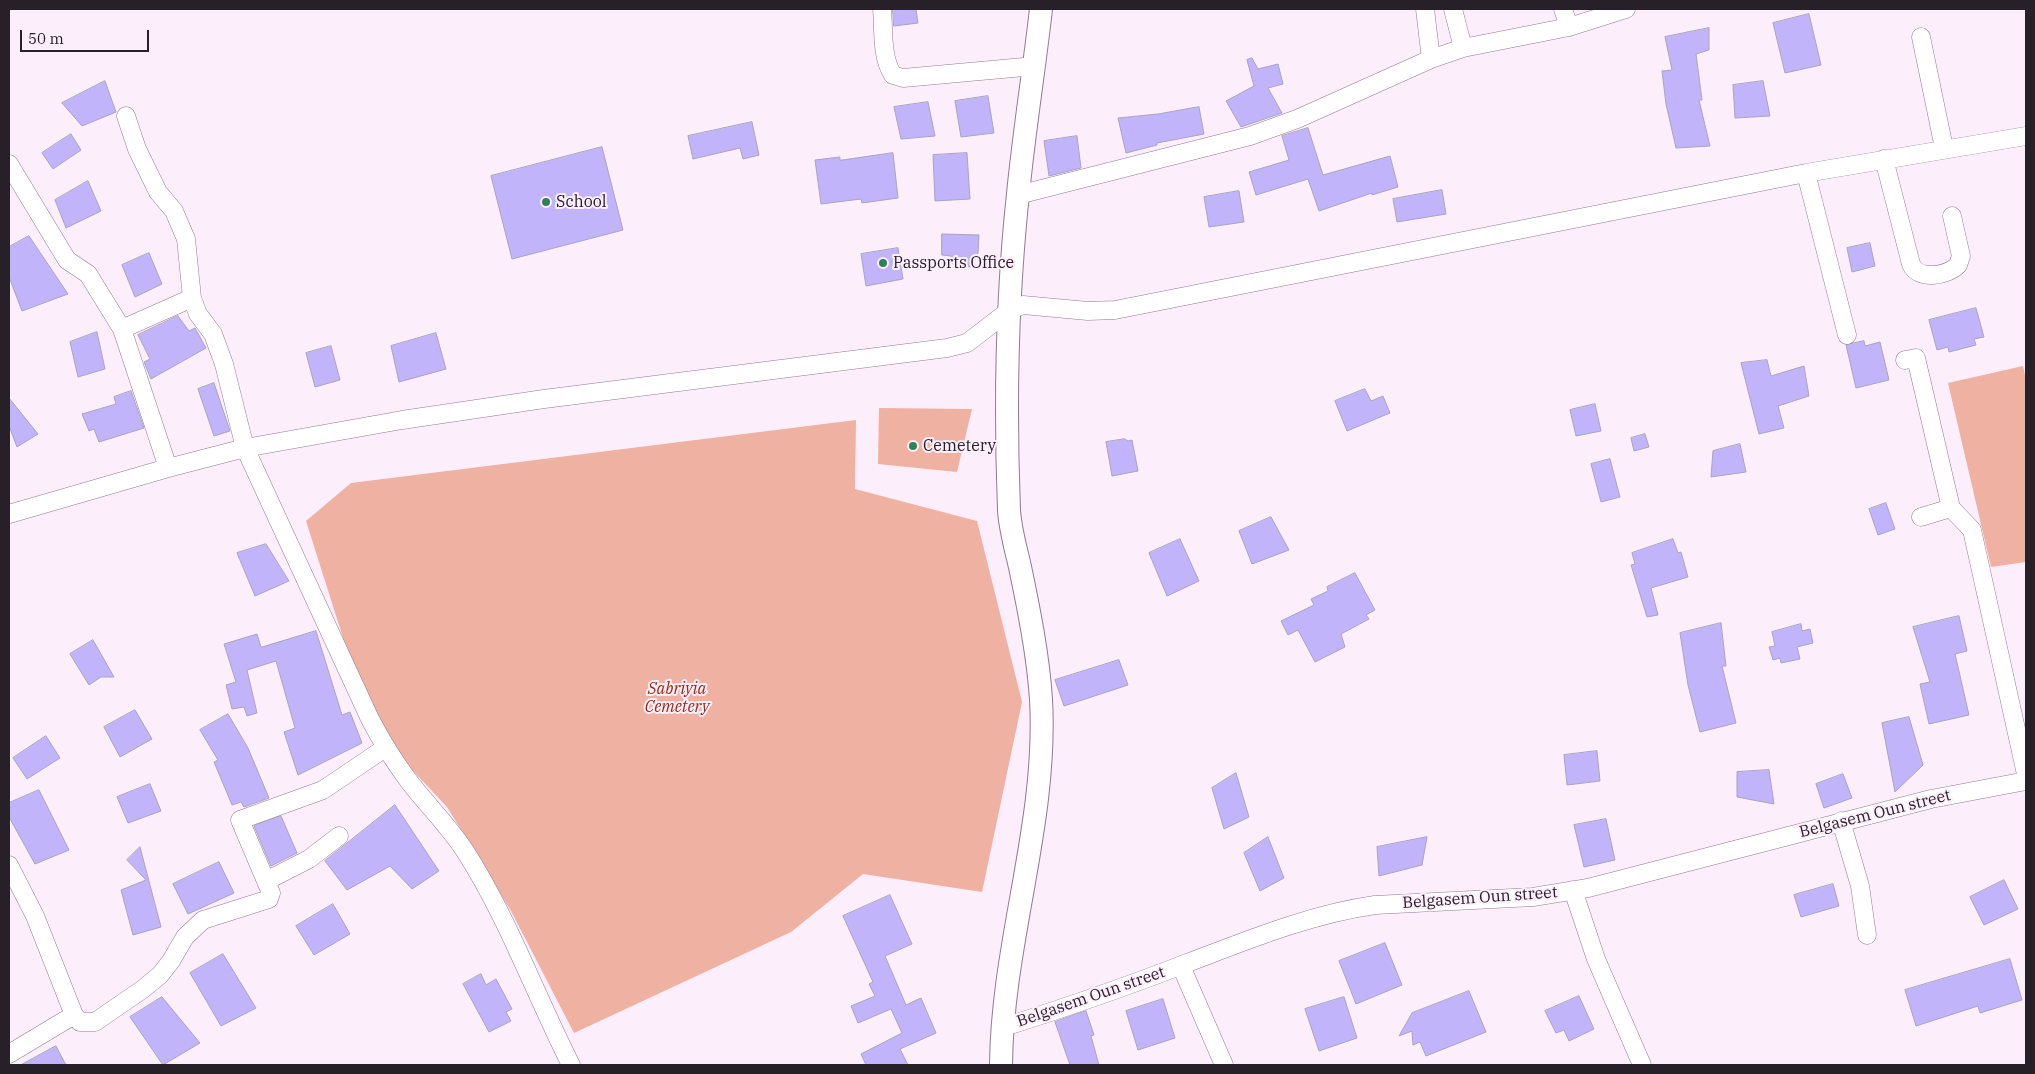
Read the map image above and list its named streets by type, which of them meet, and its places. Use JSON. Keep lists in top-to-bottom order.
{
  "streets": {
    "street": ["Belgasem Oun street"]
  },
  "parks": ["Sabriyia Cemetery"],
  "places": ["School", "Passports Office", "Cemetery"],
  "scale_bar": "50 m"
}
